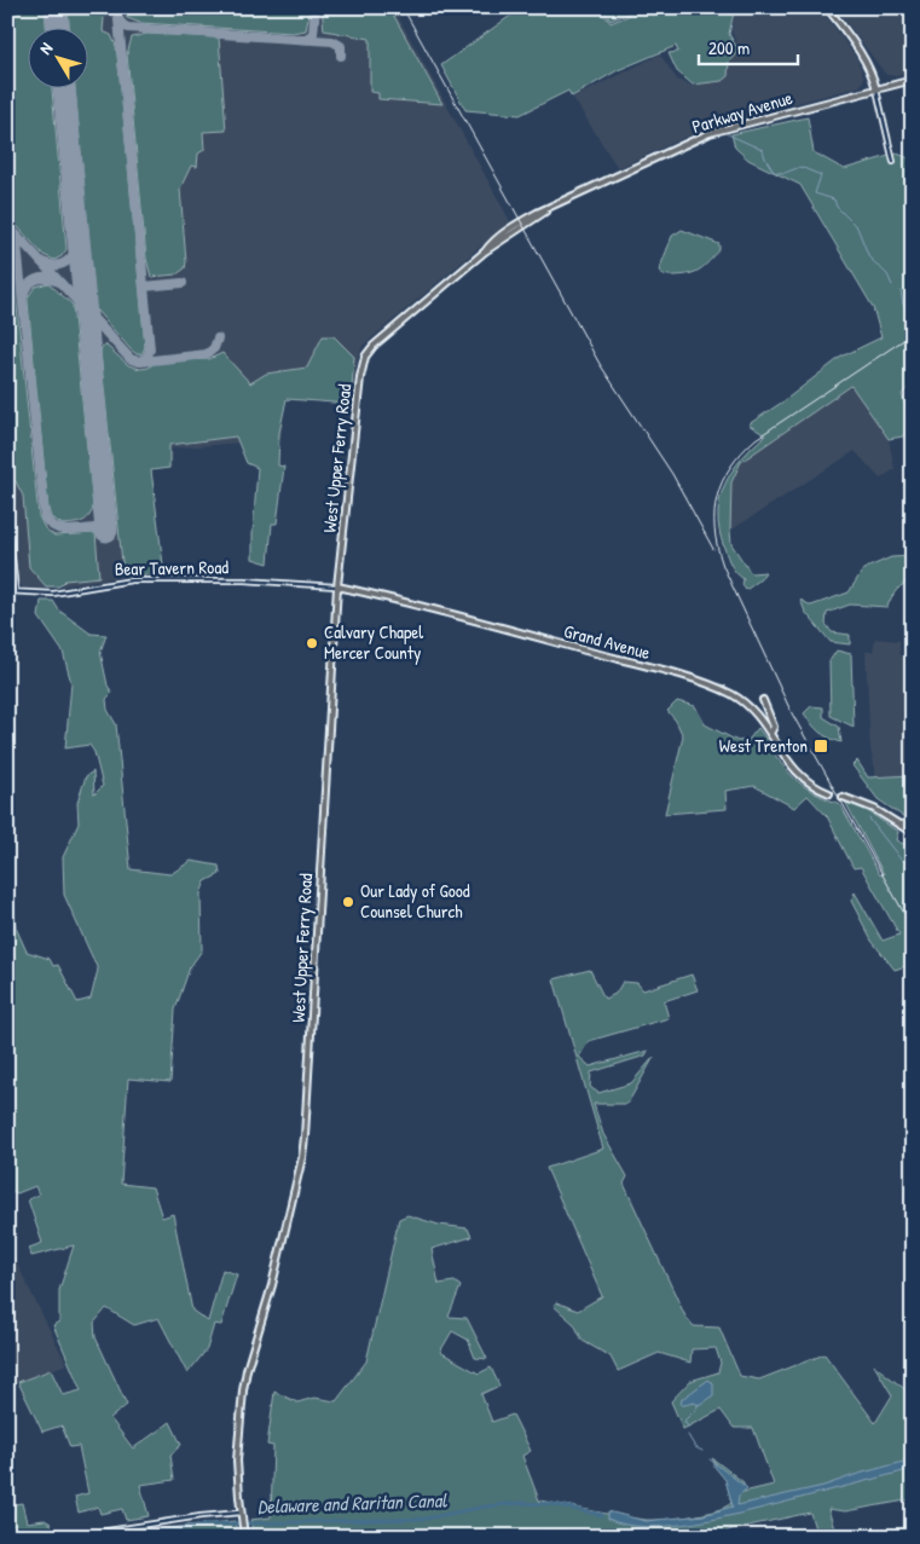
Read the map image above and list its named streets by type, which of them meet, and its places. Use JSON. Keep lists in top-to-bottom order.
{
  "streets": {
    "main road": ["Parkway Avenue", "West Upper Ferry Road", "Grand Avenue"],
    "street": ["Bear Tavern Road"]
  },
  "crossings": [
    ["Parkway Avenue", "West Upper Ferry Road"],
    ["West Upper Ferry Road", "Bear Tavern Road"],
    ["West Upper Ferry Road", "Grand Avenue"],
    ["Bear Tavern Road", "Grand Avenue"]
  ],
  "water": ["Delaware and Raritan Canal"],
  "places": {
    "other": ["Calvary Chapel Mercer County", "Our Lady of Good Counsel Church"],
    "transit": ["West Trenton"]
  },
  "scale_bar": "200 m",
  "north": "top left"
}
